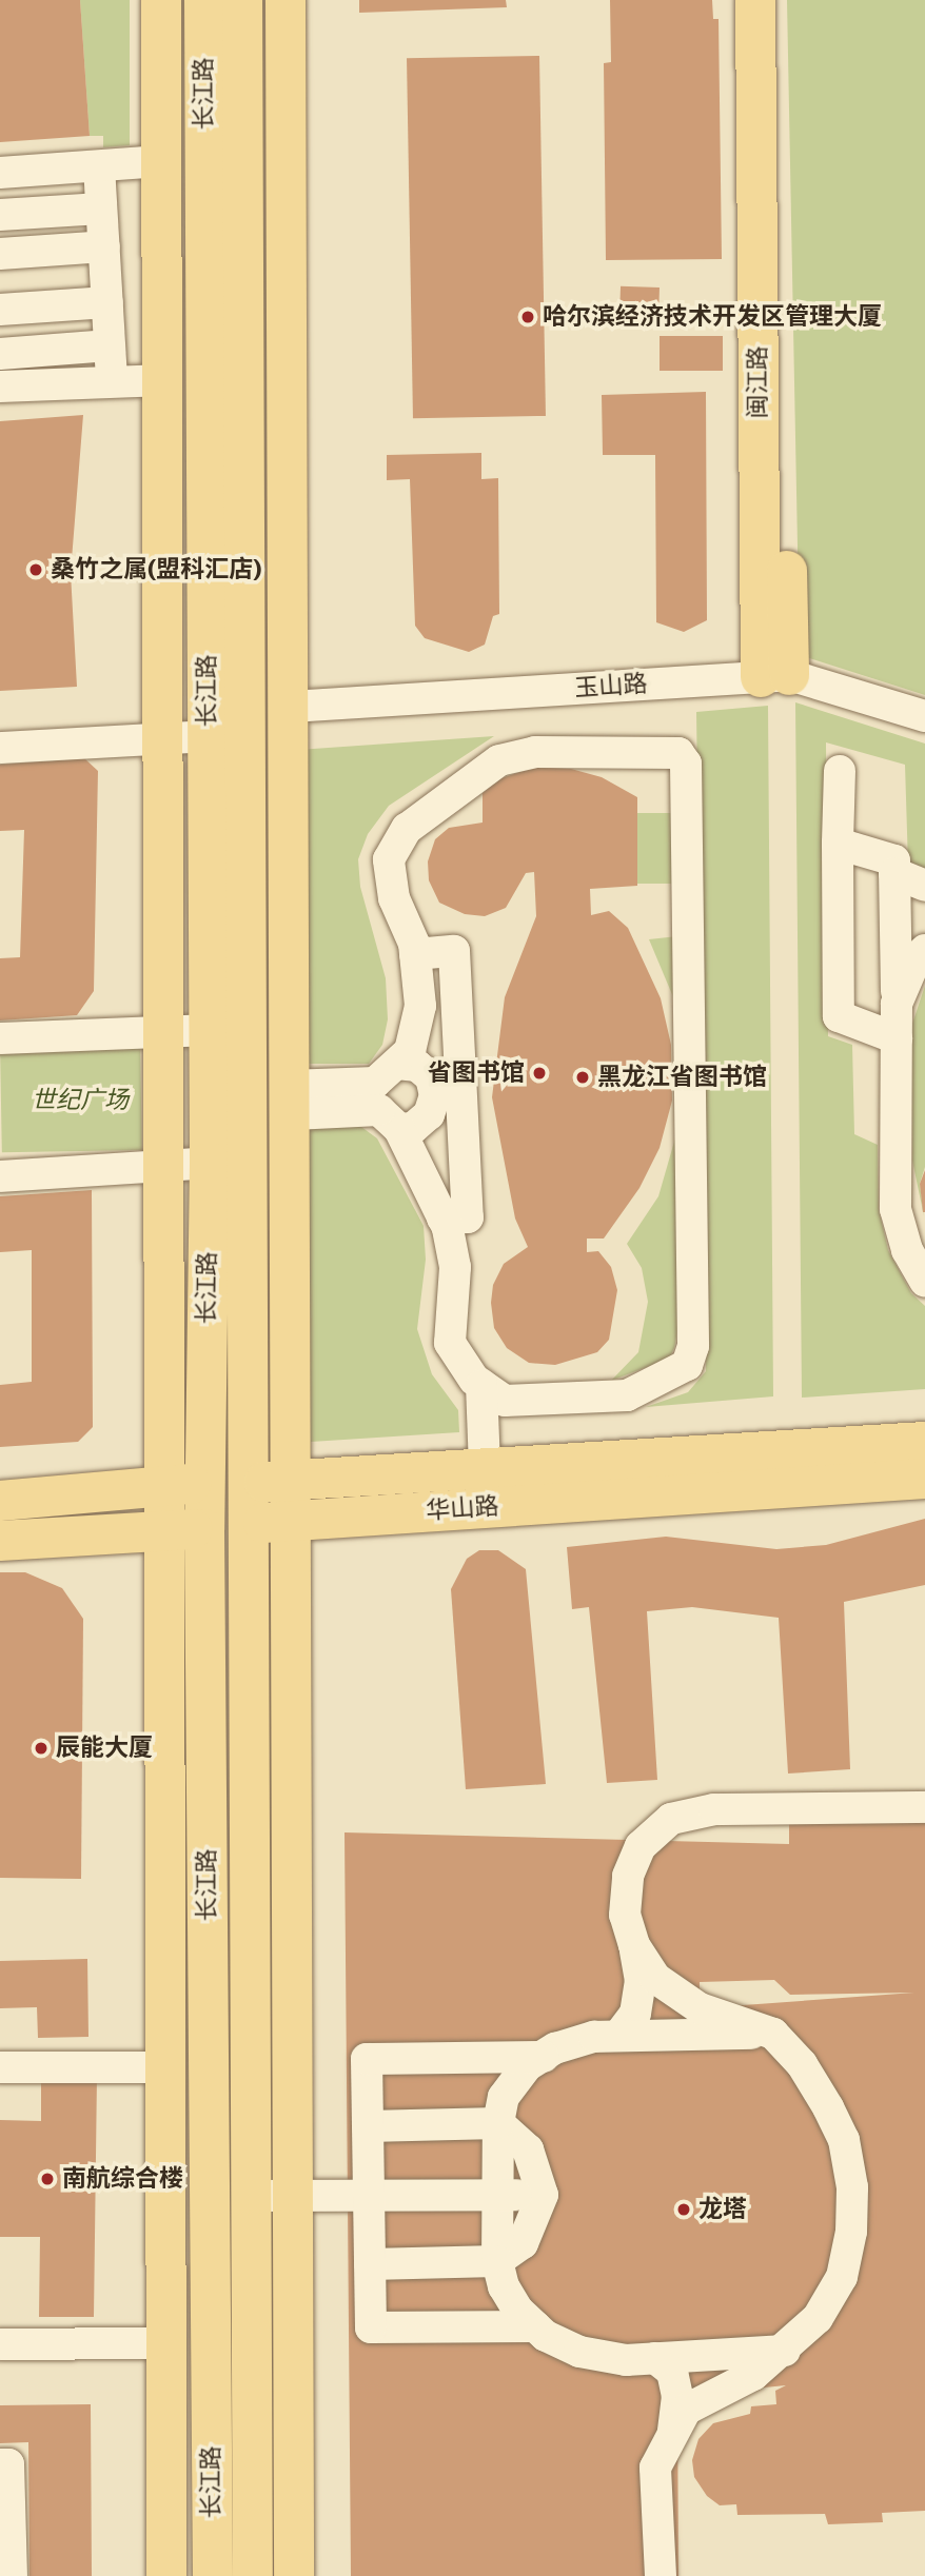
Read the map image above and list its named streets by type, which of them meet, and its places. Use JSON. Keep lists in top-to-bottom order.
{
  "streets": {
    "main road": ["长江路", "闽江路", "华山路"],
    "street": ["玉山路"]
  },
  "crossings": [
    ["长江路", "华山路"],
    ["闽江路", "玉山路"]
  ],
  "parks": ["世纪广场"],
  "places": [
    "哈尔滨经济技术开发区管理大厦",
    "桑竹之属(盟科汇店)",
    "省图书馆",
    "黑龙江省图书馆",
    "辰能大厦",
    "南航综合楼",
    "龙塔"
  ]
}
